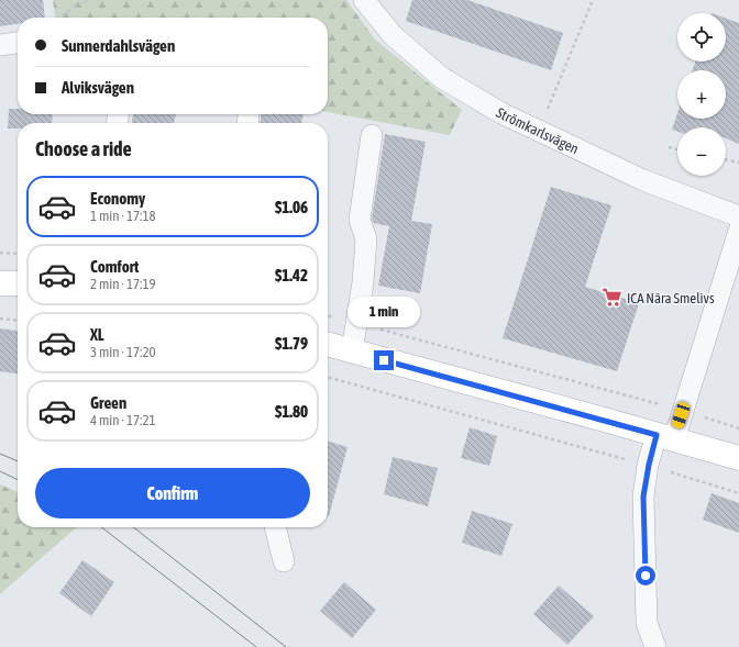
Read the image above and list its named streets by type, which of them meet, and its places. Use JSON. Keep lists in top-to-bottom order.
{
  "streets": {
    "street": ["Strömkarlsvägen"]
  },
  "places": {
    "supermarket": ["ICA Nära Smelivs"]
  },
  "page": {
    "map_buttons": ["+", "−"],
    "banner": ["Sunnerdahlsvägen", "Alviksvägen"],
    "heading": "Choose a ride",
    "list": [
      {
        "name": "Economy",
        "note": "1 min · 17:18",
        "value": "$1.06"
      },
      {
        "name": "Comfort",
        "note": "2 min · 17:19",
        "value": "$1.42"
      },
      {
        "name": "XL",
        "note": "3 min · 17:20",
        "value": "$1.79"
      },
      {
        "name": "Green",
        "note": "4 min · 17:21",
        "value": "$1.80"
      }
    ],
    "bubble": "1 min",
    "buttons": "Confirm"
  }
}
